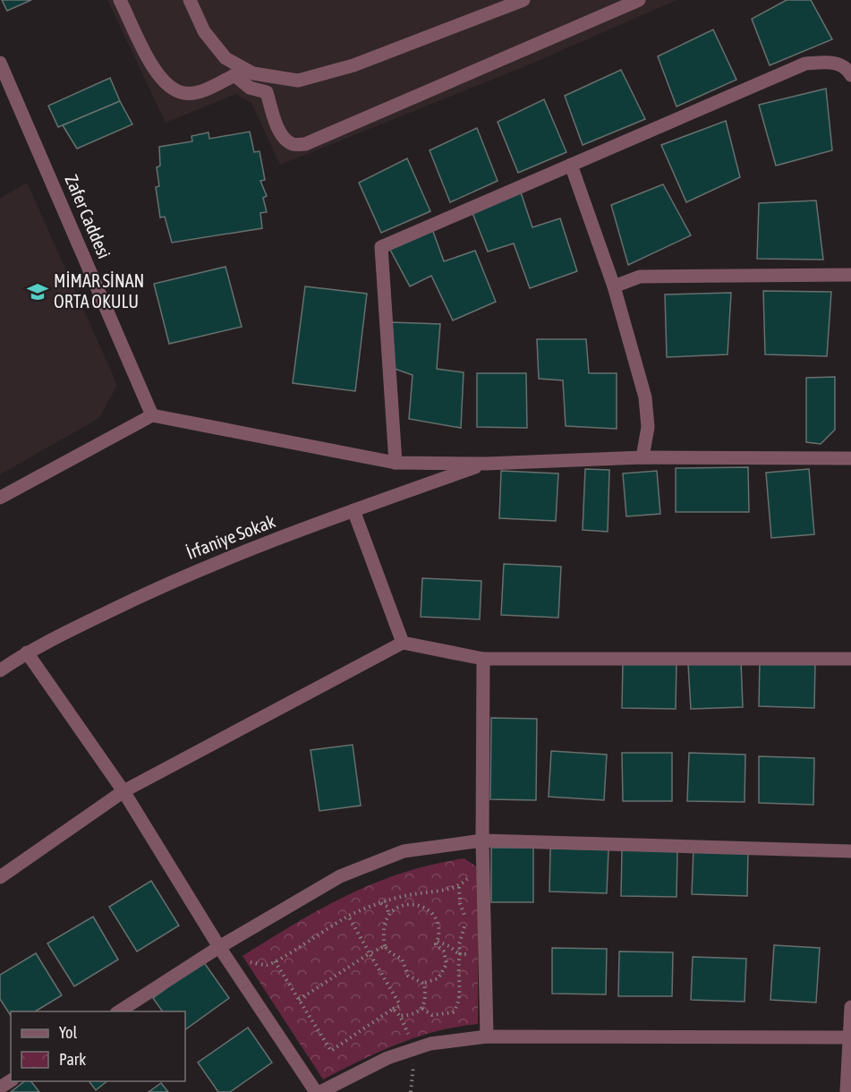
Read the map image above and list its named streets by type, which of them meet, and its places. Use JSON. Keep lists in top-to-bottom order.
{
  "streets": {
    "street": ["Zafer Caddesi", "İrfaniye Sokak"]
  },
  "places": {
    "school or university": ["MİMAR SİNAN ORTA OKULU"]
  },
  "legend": ["Yol", "Park"]
}
